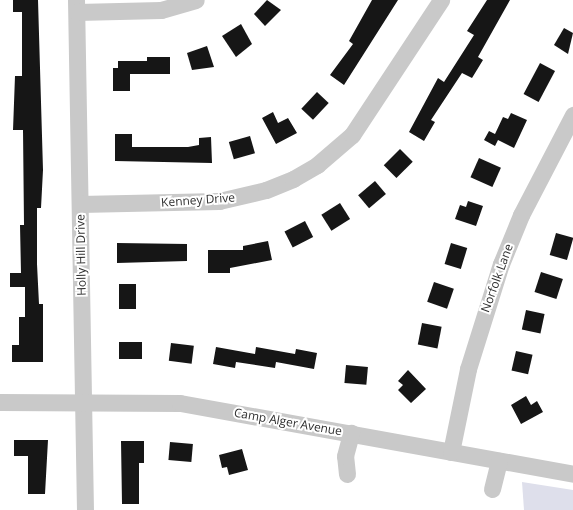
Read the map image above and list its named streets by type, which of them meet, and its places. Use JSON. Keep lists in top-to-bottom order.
{
  "streets": {
    "street": [
      "Kenney Drive",
      "Holly Hill Drive",
      "Norfolk Lane",
      "Camp Alger Avenue"
    ]
  },
  "crossings": [
    ["Kenney Drive", "Holly Hill Drive"],
    ["Holly Hill Drive", "Camp Alger Avenue"],
    ["Norfolk Lane", "Camp Alger Avenue"]
  ]
}
